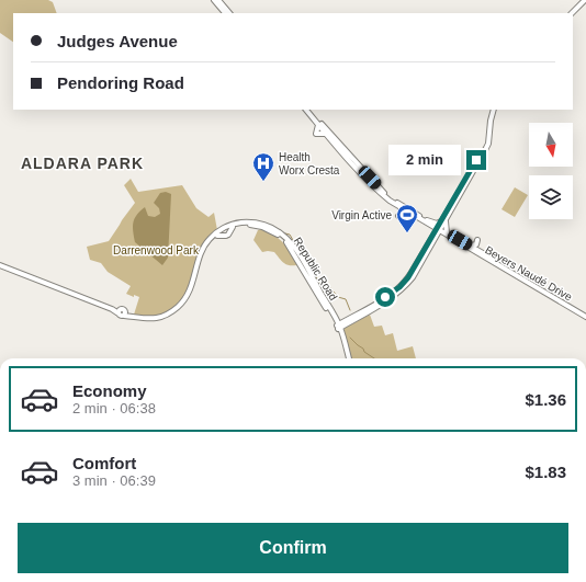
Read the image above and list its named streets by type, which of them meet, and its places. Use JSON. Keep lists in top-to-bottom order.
{
  "streets": {
    "main road": ["Republic Road", "Beyers Naudé Drive"]
  },
  "districts": ["ALDARA PARK"],
  "parks": ["Darrenwood Park"],
  "places": {
    "hospital": ["Health Worx Cresta"],
    "sports": ["Virgin Active"]
  },
  "north": "bottom",
  "page": {
    "banner": ["Judges Avenue", "Pendoring Road"],
    "bubble": "2 min",
    "list": [
      {
        "name": "Economy",
        "note": "2 min · 06:38",
        "value": "$1.36"
      },
      {
        "name": "Comfort",
        "note": "3 min · 06:39",
        "value": "$1.83"
      }
    ],
    "buttons": "Confirm"
  }
}
